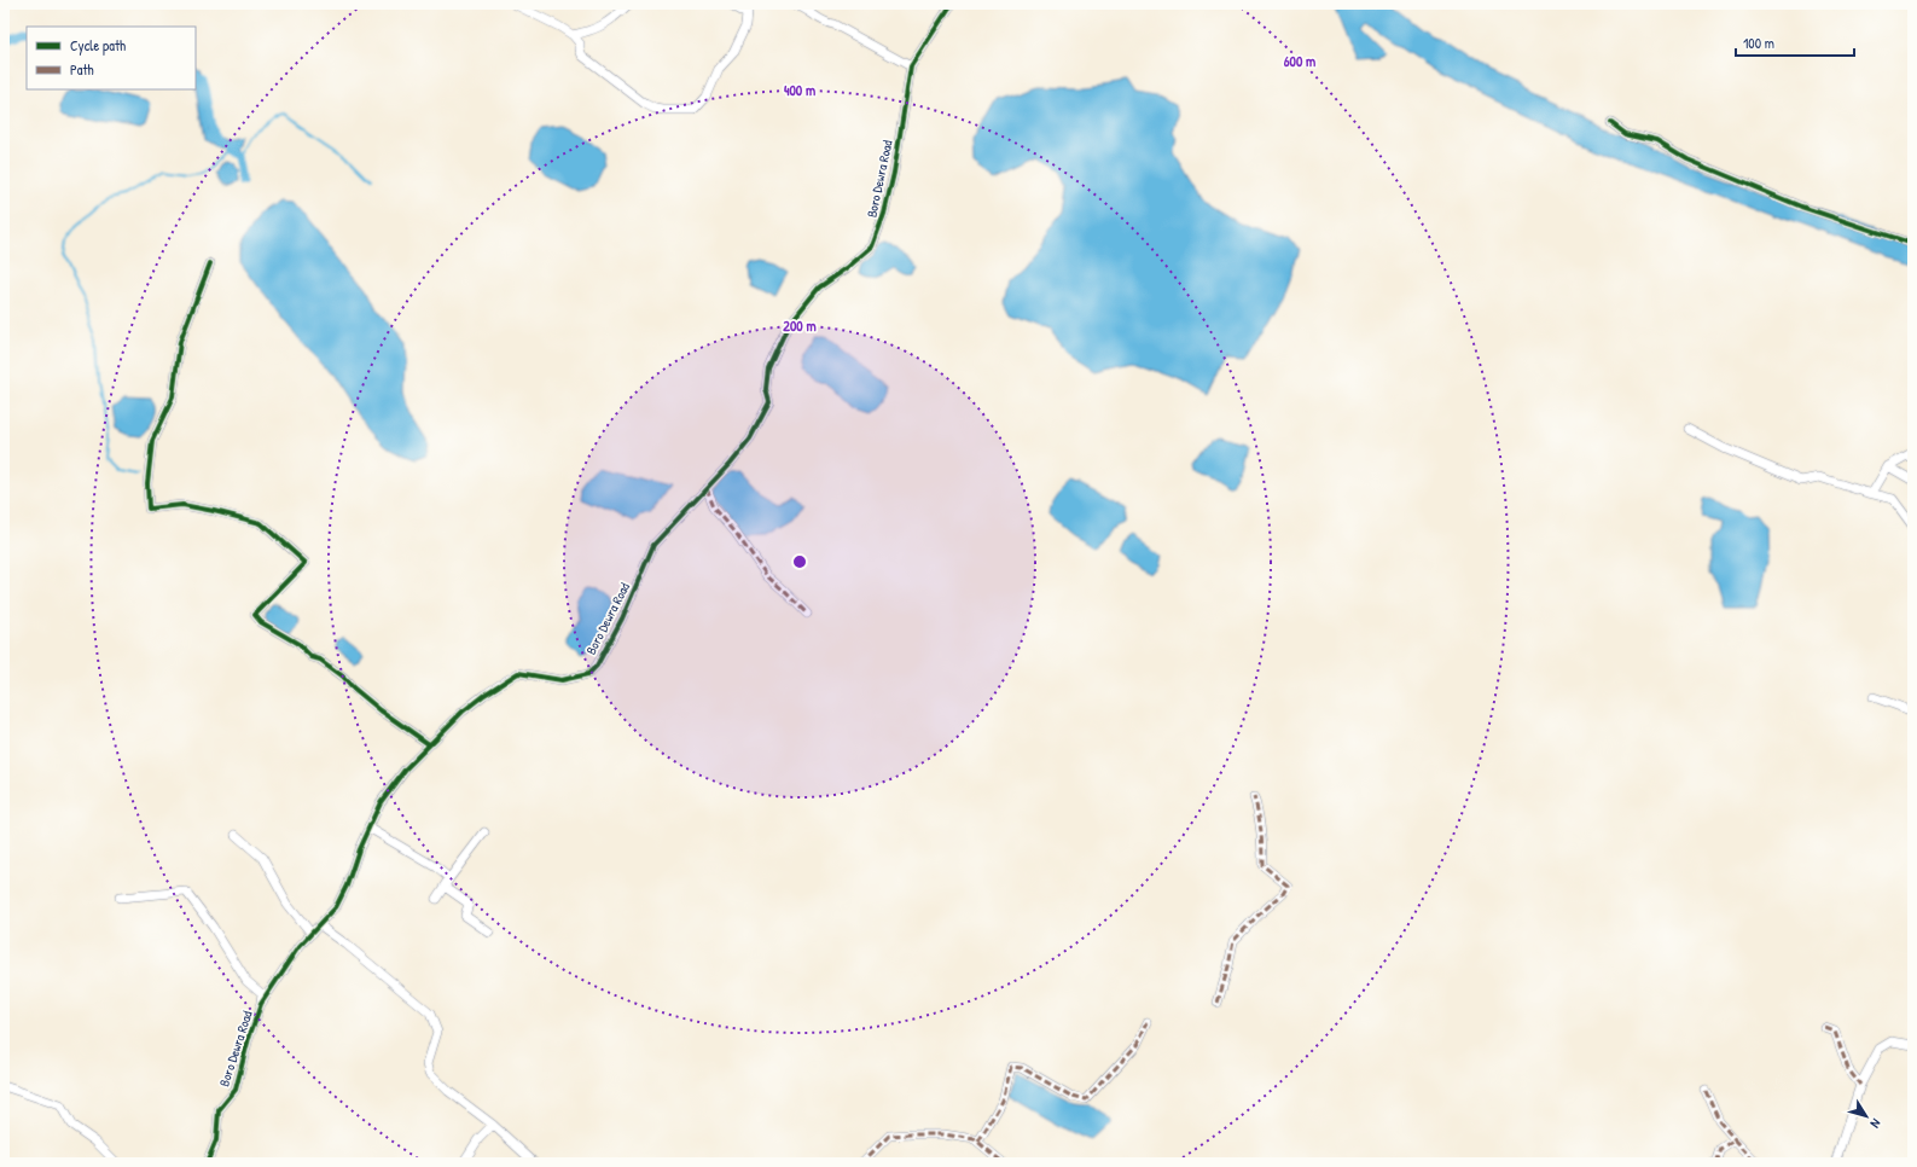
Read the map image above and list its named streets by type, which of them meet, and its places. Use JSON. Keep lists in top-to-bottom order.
{
  "streets": {
    "street": ["Boro Dewra Road"]
  },
  "legend": ["Cycle path", "Path"],
  "scale_bar": "100 m",
  "north": "bottom right",
  "rings": ["600 m", "400 m", "200 m"]
}
